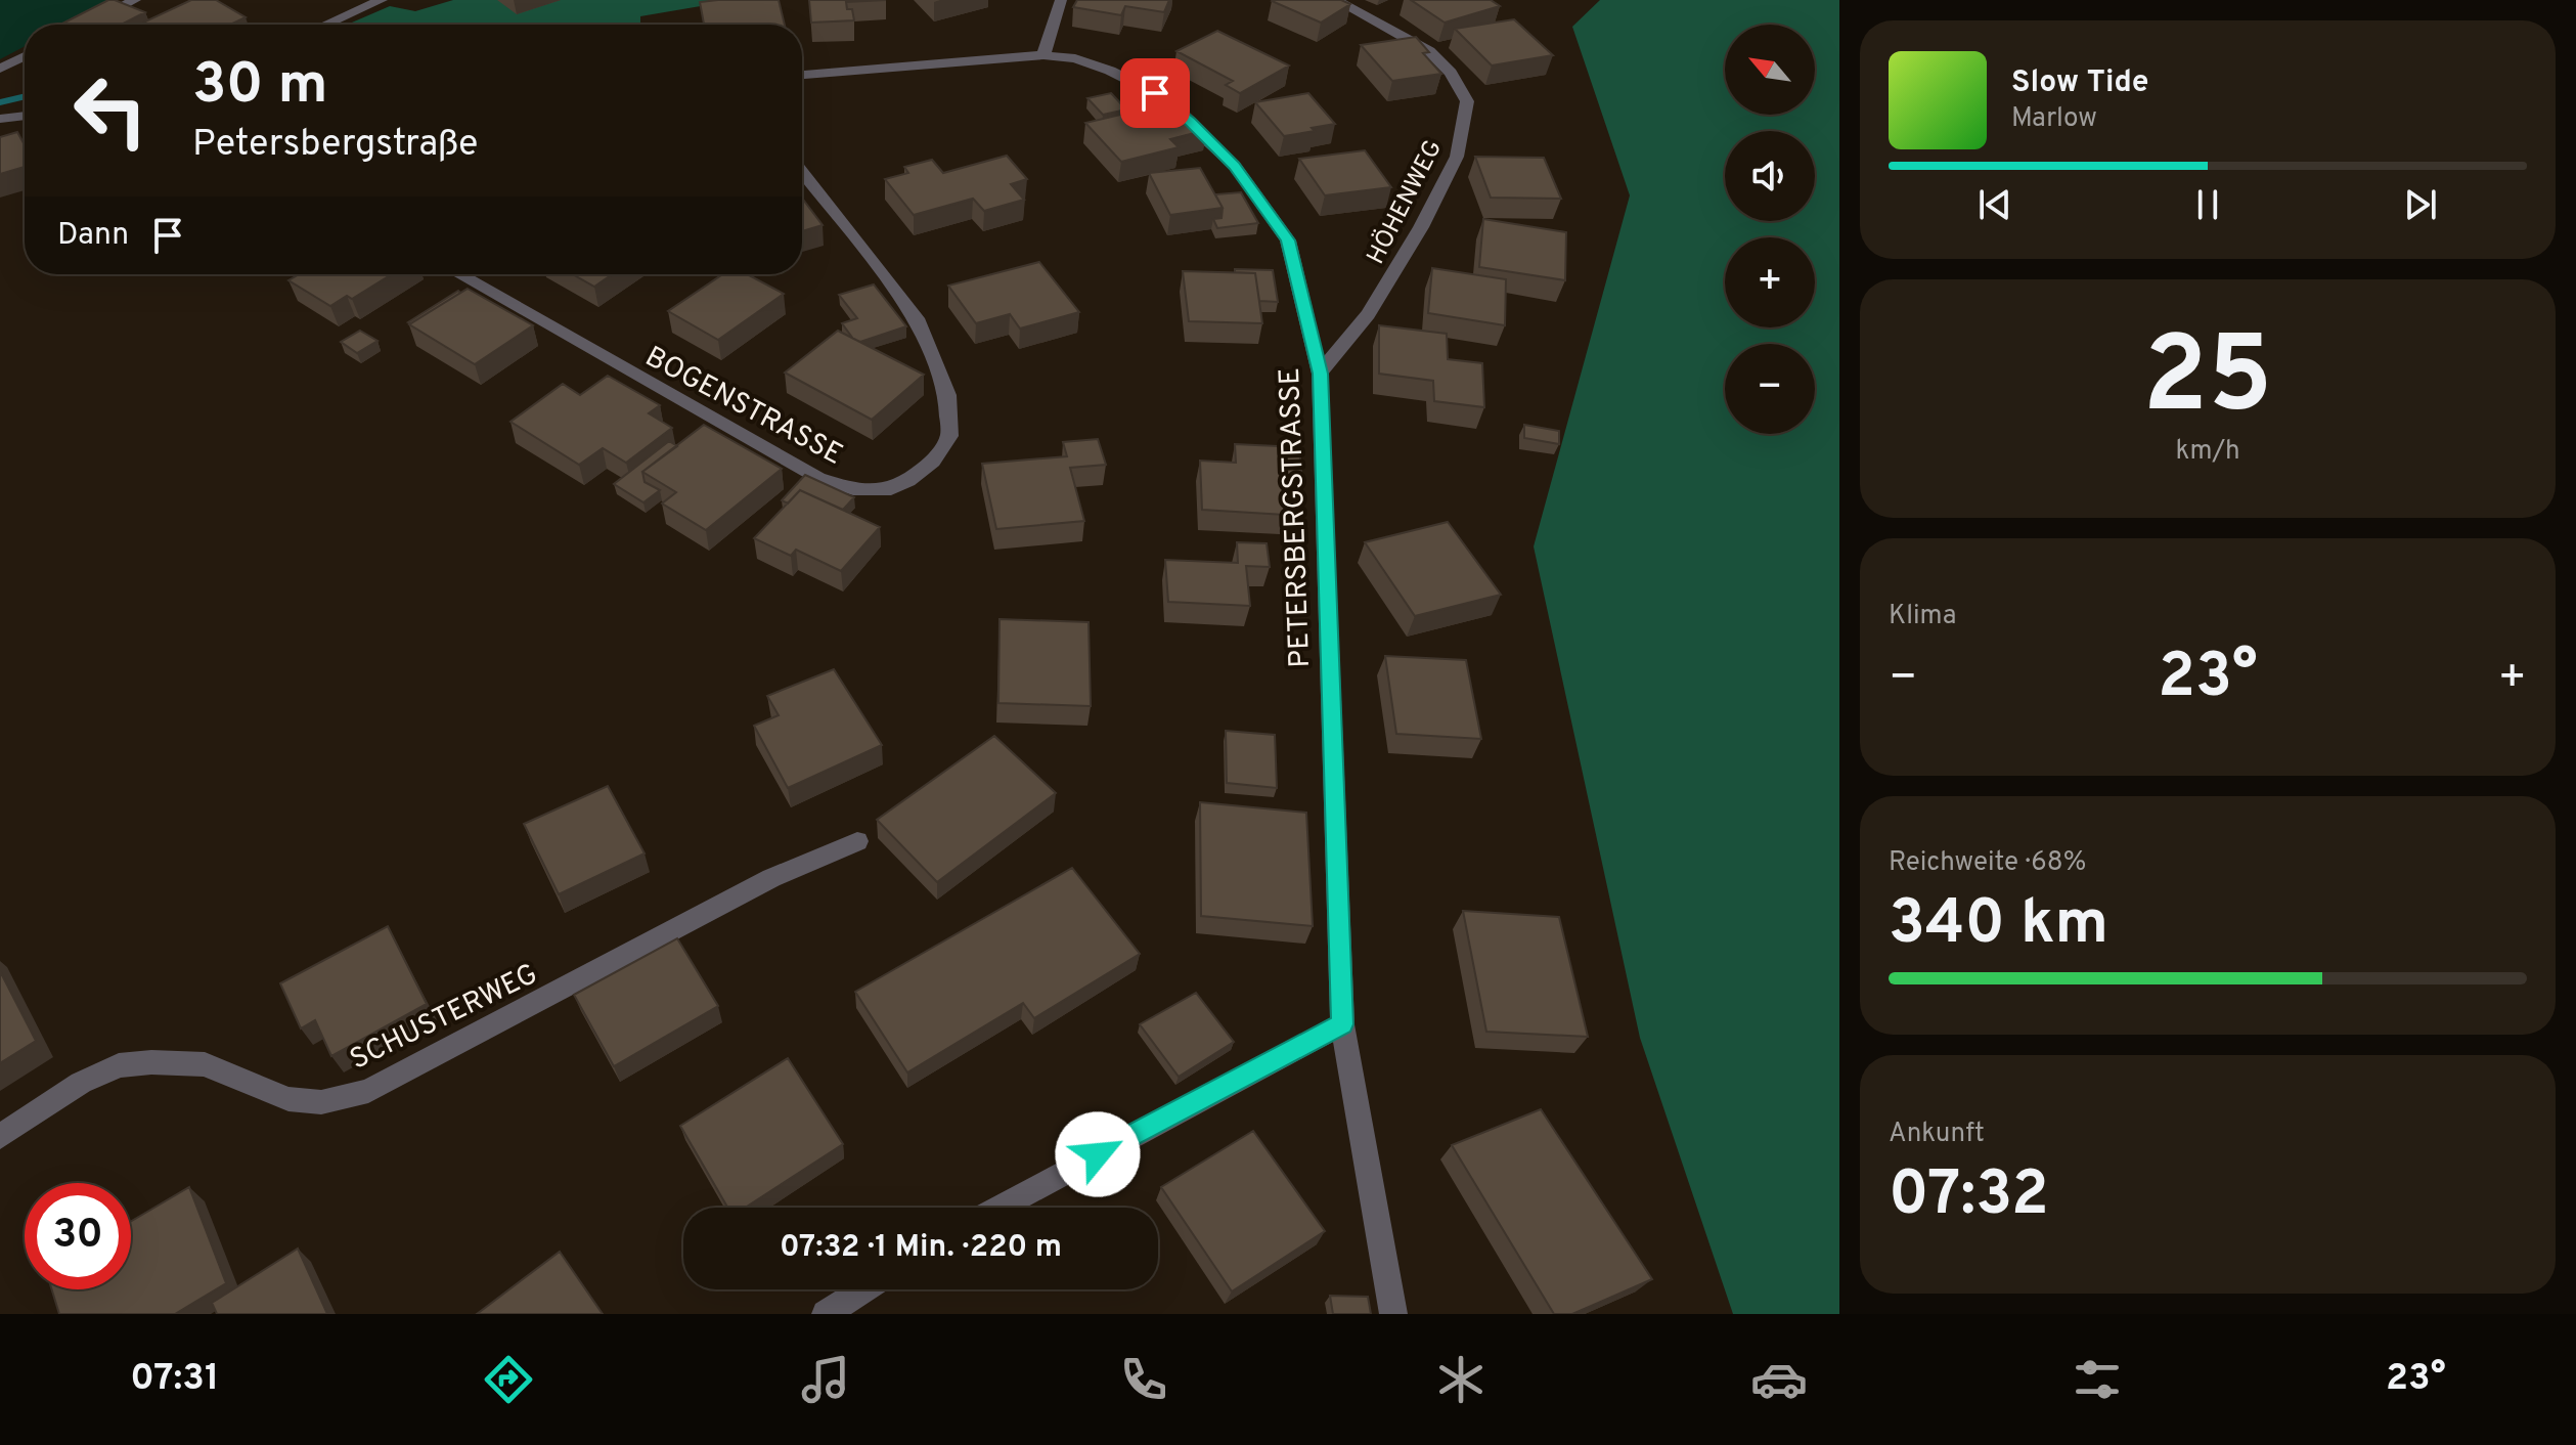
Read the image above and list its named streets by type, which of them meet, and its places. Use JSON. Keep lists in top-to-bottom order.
{
  "streets": {
    "street": [
      "HÖHENWEG",
      "BOGENSTRASSE",
      "PETERSBERGSTRASSE",
      "SCHUSTERWEG"
    ]
  },
  "crossings": [
    ["HÖHENWEG", "PETERSBERGSTRASSE"]
  ],
  "north": "top left",
  "page": {
    "map_buttons": ["+", "−"],
    "turn": ["30 m", "Petersbergstraße"],
    "song": ["Slow Tide", "Marlow"],
    "then": "Dann",
    "tile": [
      ["25", "km/h"],
      "Klima",
      ["Reichweite · 68%", "340 km"],
      ["Ankunft", "07:32"]
    ],
    "heat": ["−", "23°", "+"],
    "limit": "30",
    "trip": "07:32 · 1 Min. · 220 m",
    "tabs": ["07:31", "23°"]
  }
}
